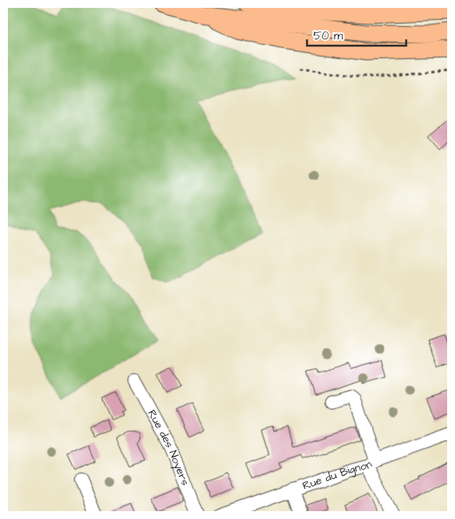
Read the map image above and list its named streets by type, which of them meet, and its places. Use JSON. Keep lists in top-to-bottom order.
{
  "streets": {
    "street": ["Rue des Noyers", "Rue du Bignon"]
  },
  "scale_bar": "50 m"
}
